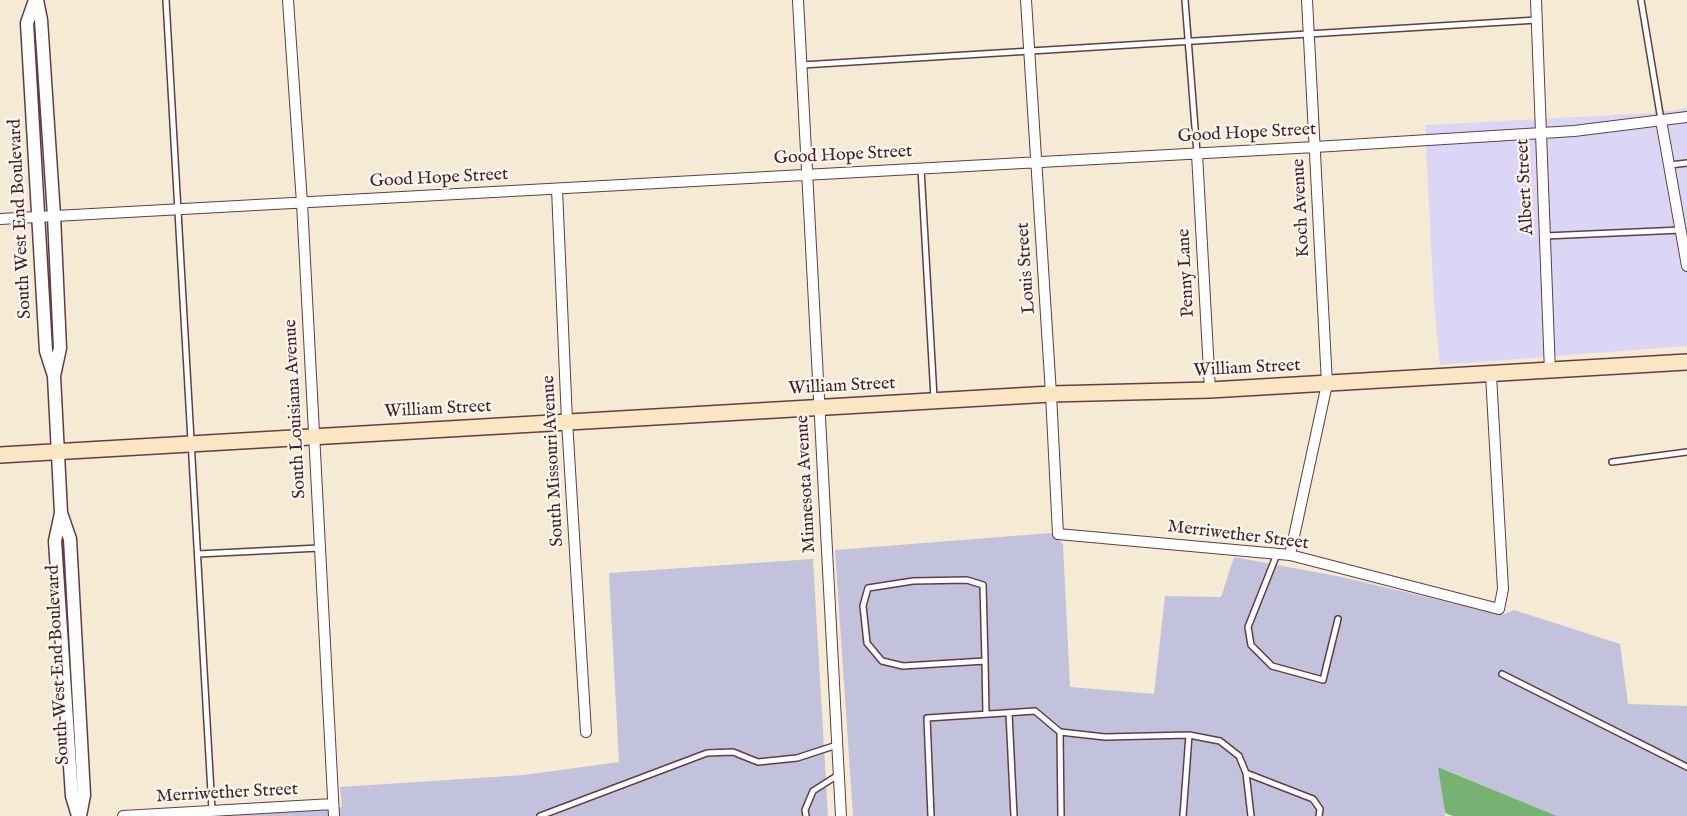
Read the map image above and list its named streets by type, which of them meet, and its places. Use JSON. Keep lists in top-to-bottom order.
{
  "streets": {
    "main road": ["William Street"],
    "street": [
      "Good Hope Street",
      "Albert Street",
      "Koch Avenue",
      "South West End Boulevard",
      "Louis Street",
      "Penny Lane",
      "South Louisiana Avenue",
      "South Missouri Avenue",
      "Minnesota Avenue",
      "Merriwether Street"
    ]
  },
  "crossings": [
    ["Good Hope Street", "Albert Street"],
    ["Good Hope Street", "Koch Avenue"],
    ["Good Hope Street", "South West End Boulevard"],
    ["Good Hope Street", "Louis Street"],
    ["Good Hope Street", "Penny Lane"],
    ["Good Hope Street", "South Louisiana Avenue"],
    ["Good Hope Street", "South Missouri Avenue"],
    ["Good Hope Street", "Minnesota Avenue"],
    ["Albert Street", "William Street"],
    ["Koch Avenue", "William Street"],
    ["Koch Avenue", "Merriwether Street"],
    ["South West End Boulevard", "William Street"],
    ["Louis Street", "William Street"],
    ["Louis Street", "Merriwether Street"],
    ["Penny Lane", "William Street"],
    ["William Street", "South Louisiana Avenue"],
    ["William Street", "South Missouri Avenue"],
    ["William Street", "Minnesota Avenue"],
    ["William Street", "Merriwether Street"],
    ["South Louisiana Avenue", "Merriwether Street"]
  ]
}
